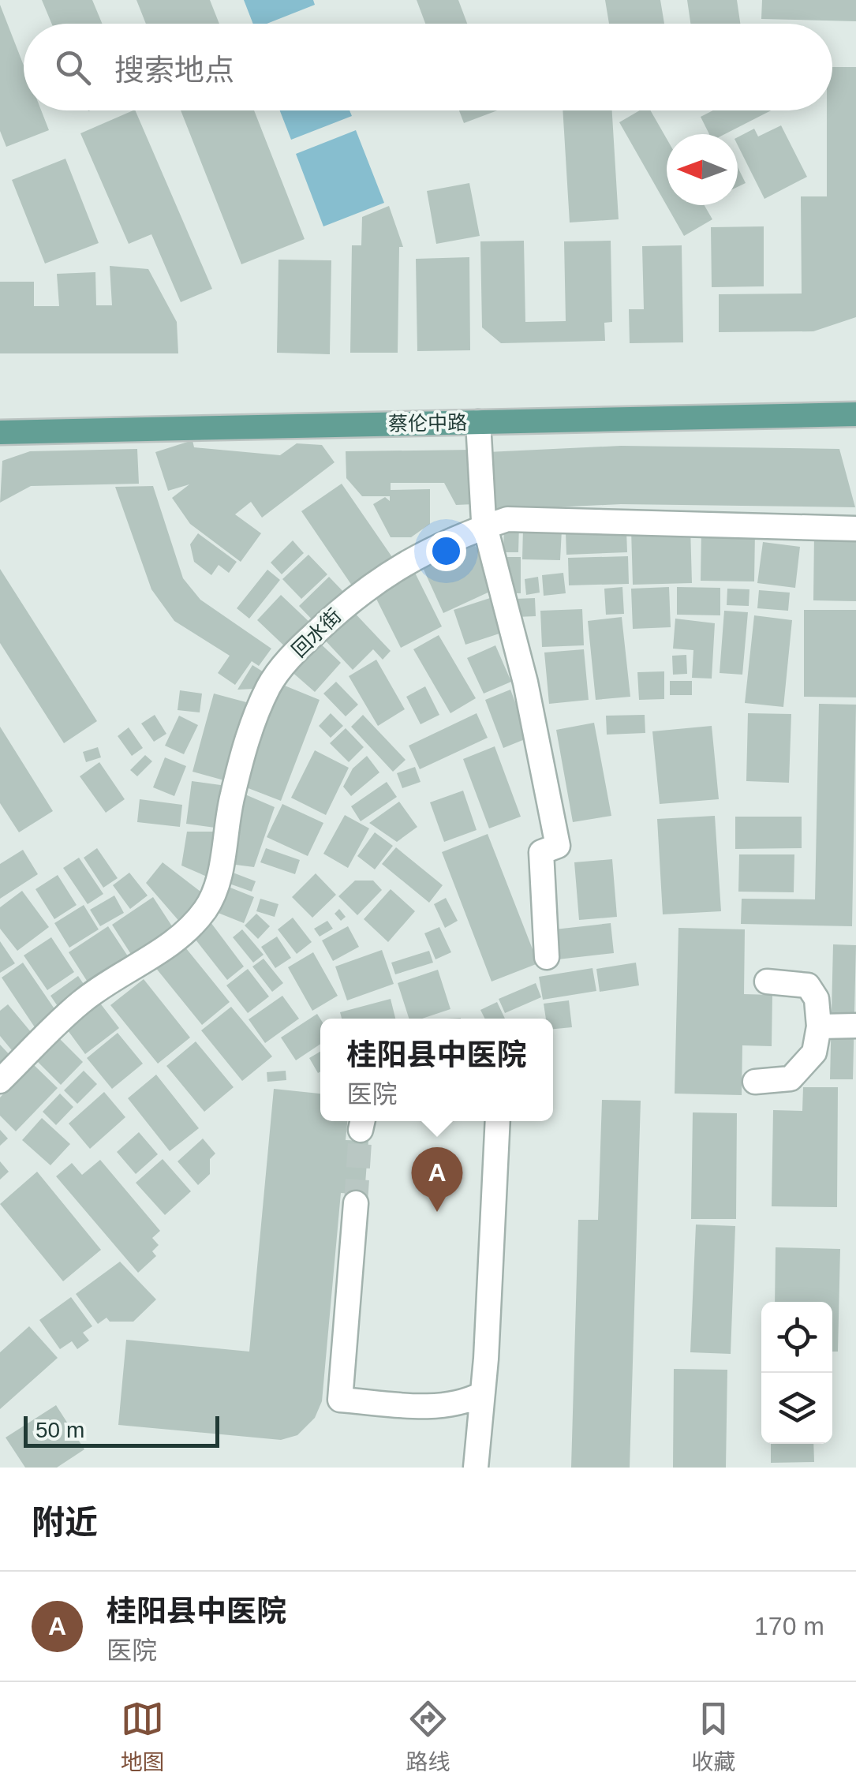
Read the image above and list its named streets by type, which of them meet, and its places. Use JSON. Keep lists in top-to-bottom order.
{
  "streets": {
    "main road": ["蔡伦中路"],
    "lane": ["回水街"]
  },
  "scale_bar": "50 m",
  "north": "left",
  "page": {
    "search": "搜索地点",
    "popup": ["桂阳县中医院", "医院"],
    "pins": "A",
    "scale": "50 m",
    "heading": "附近",
    "list": [
      {
        "mark": "A",
        "name": "桂阳县中医院",
        "note": "医院",
        "value": "170 m"
      }
    ],
    "nav": ["地图", "路线", "收藏"]
  }
}
